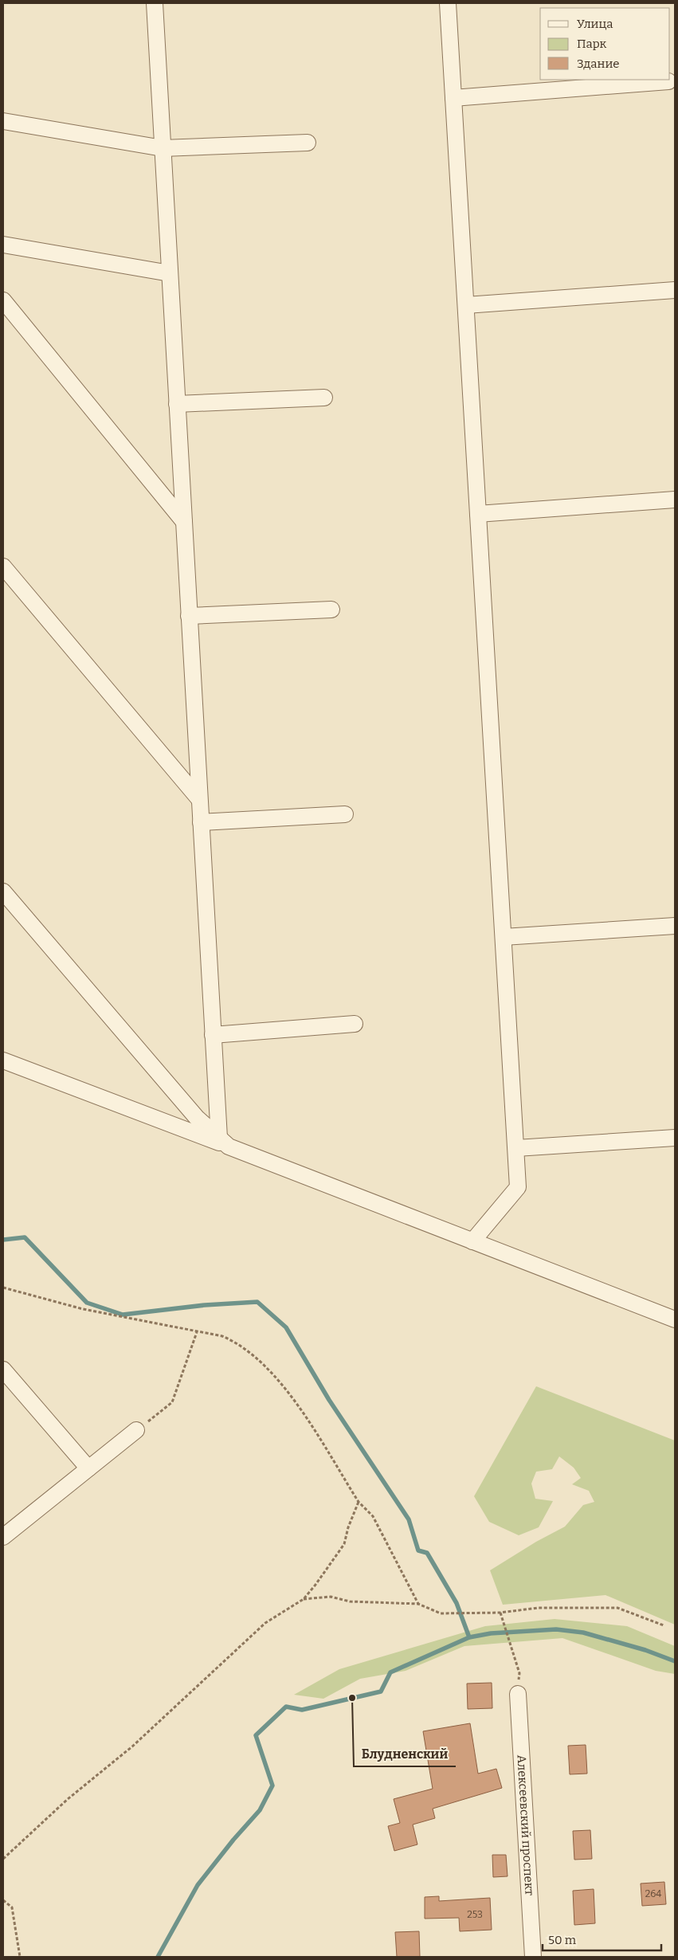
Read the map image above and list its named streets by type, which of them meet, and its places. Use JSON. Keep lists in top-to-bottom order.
{
  "streets": {
    "street": ["Алексеевский проспект"]
  },
  "places": ["Блудненский"],
  "house_numbers": ["264", "253"],
  "legend": ["Улица", "Парк", "Здание"],
  "scale_bar": "50 m"
}
